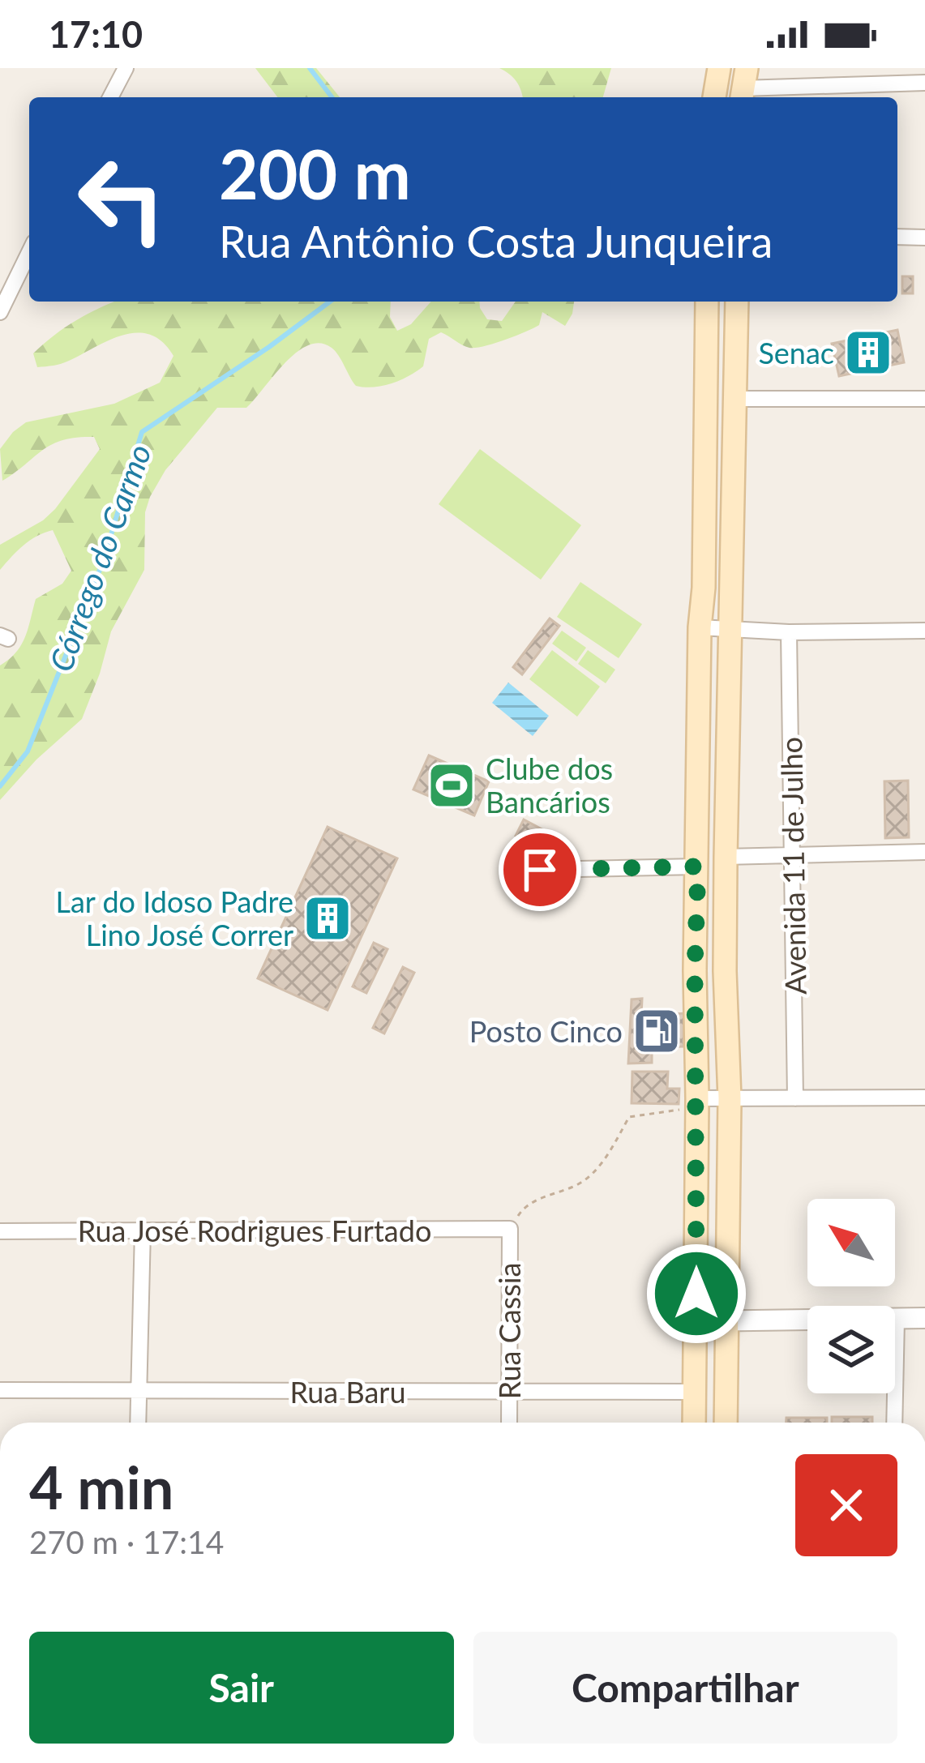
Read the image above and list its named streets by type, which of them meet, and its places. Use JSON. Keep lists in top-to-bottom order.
{
  "streets": {
    "street": [
      "Avenida 11 de Julho",
      "Rua José Rodrigues Furtado",
      "Rua Cassia",
      "Rua Baru"
    ]
  },
  "crossings": [
    ["Rua José Rodrigues Furtado", "Rua Cassia"],
    ["Rua Cassia", "Rua Baru"]
  ],
  "water": ["Córrego do Carmo"],
  "places": {
    "building": ["Senac", "Lar do Idoso Padre Lino José Correr"],
    "sports": ["Clube dos Bancários"],
    "fuel station": ["Posto Cinco"]
  },
  "north": "top left",
  "page": {
    "status": "17:10",
    "turn": ["200 m", "Rua Antônio Costa Junqueira"],
    "heading": ["4 min", "270 m · 17:14"],
    "buttons": ["Sair", "Compartilhar"]
  }
}
